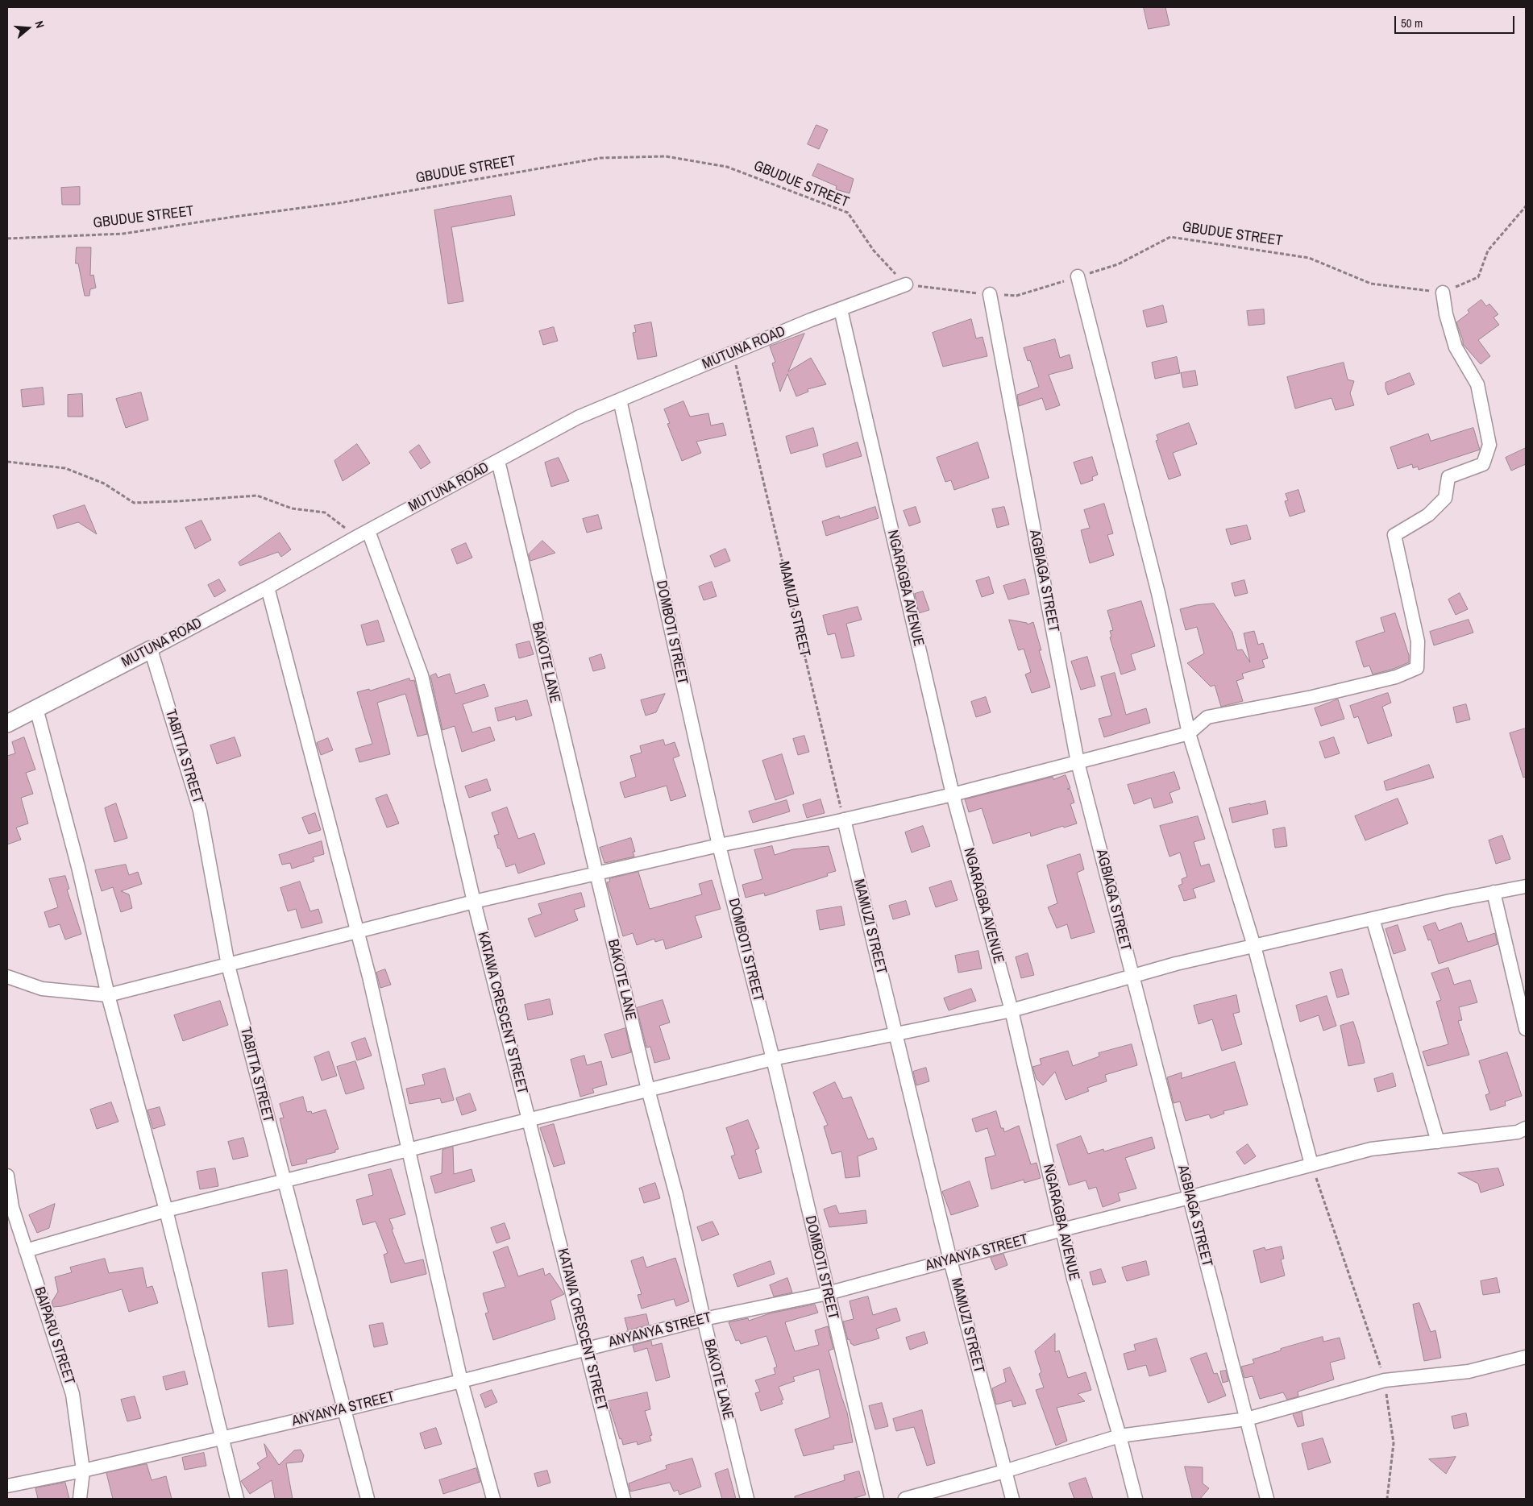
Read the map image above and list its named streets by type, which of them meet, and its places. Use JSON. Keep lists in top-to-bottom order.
{
  "streets": {
    "street": [
      "MUTUNA ROAD",
      "AGBIAGA STREET",
      "NGARAGBA AVENUE",
      "MAMUZI STREET",
      "DOMBOTI STREET",
      "BAKOTE LANE",
      "TABITTA STREET",
      "KATAWA CRESCENT STREET",
      "ANYANYA STREET",
      "BAIPARU STREET"
    ],
    "path": ["GBUDUE STREET"]
  },
  "crossings": [
    ["GBUDUE STREET", "MUTUNA ROAD"],
    ["GBUDUE STREET", "AGBIAGA STREET"],
    ["MUTUNA ROAD", "NGARAGBA AVENUE"],
    ["MUTUNA ROAD", "MAMUZI STREET"],
    ["MUTUNA ROAD", "DOMBOTI STREET"],
    ["MUTUNA ROAD", "BAKOTE LANE"],
    ["MUTUNA ROAD", "TABITTA STREET"],
    ["MUTUNA ROAD", "KATAWA CRESCENT STREET"],
    ["AGBIAGA STREET", "ANYANYA STREET"],
    ["NGARAGBA AVENUE", "ANYANYA STREET"],
    ["MAMUZI STREET", "ANYANYA STREET"],
    ["DOMBOTI STREET", "ANYANYA STREET"],
    ["BAKOTE LANE", "ANYANYA STREET"],
    ["TABITTA STREET", "ANYANYA STREET"],
    ["KATAWA CRESCENT STREET", "ANYANYA STREET"],
    ["ANYANYA STREET", "BAIPARU STREET"]
  ],
  "scale_bar": "50 m",
  "north": "right"
}
